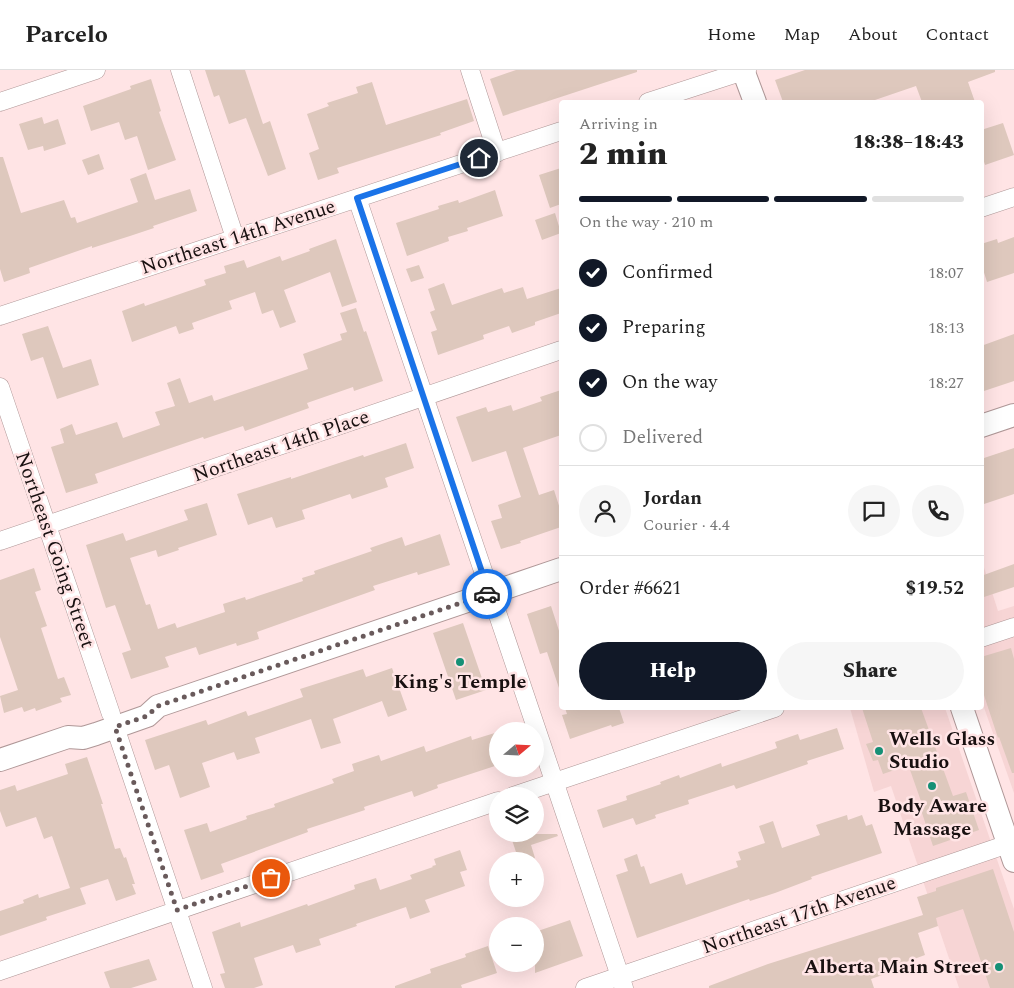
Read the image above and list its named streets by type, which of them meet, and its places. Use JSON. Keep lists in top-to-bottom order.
{
  "streets": {
    "street": [
      "Northeast 14th Avenue",
      "Northeast 14th Place",
      "Northeast Going Street",
      "Northeast 17th Avenue"
    ]
  },
  "crossings": [
    ["Northeast 14th Place", "Northeast Going Street"]
  ],
  "places": [
    "King's Temple",
    "Wells Glass Studio",
    "Body Aware Massage",
    "Alberta Main Street"
  ],
  "north": "right",
  "page": {
    "header": "Parcelo",
    "nav": [
      "Home",
      "Map",
      "About",
      "Contact"
    ],
    "heading": ["2 min", "Arriving in", "18:38–18:43"],
    "panel": [
      "Jordan",
      "Courier · 4.4",
      "Order #6621",
      "$19.52"
    ],
    "bar": "On the way · 210 m",
    "list": [
      ["Confirmed", "18:07"],
      ["Preparing", "18:13"],
      ["On the way", "18:27"],
      "Delivered"
    ],
    "buttons": ["Help", "Share"],
    "map_buttons": ["+", "−"]
  }
}
